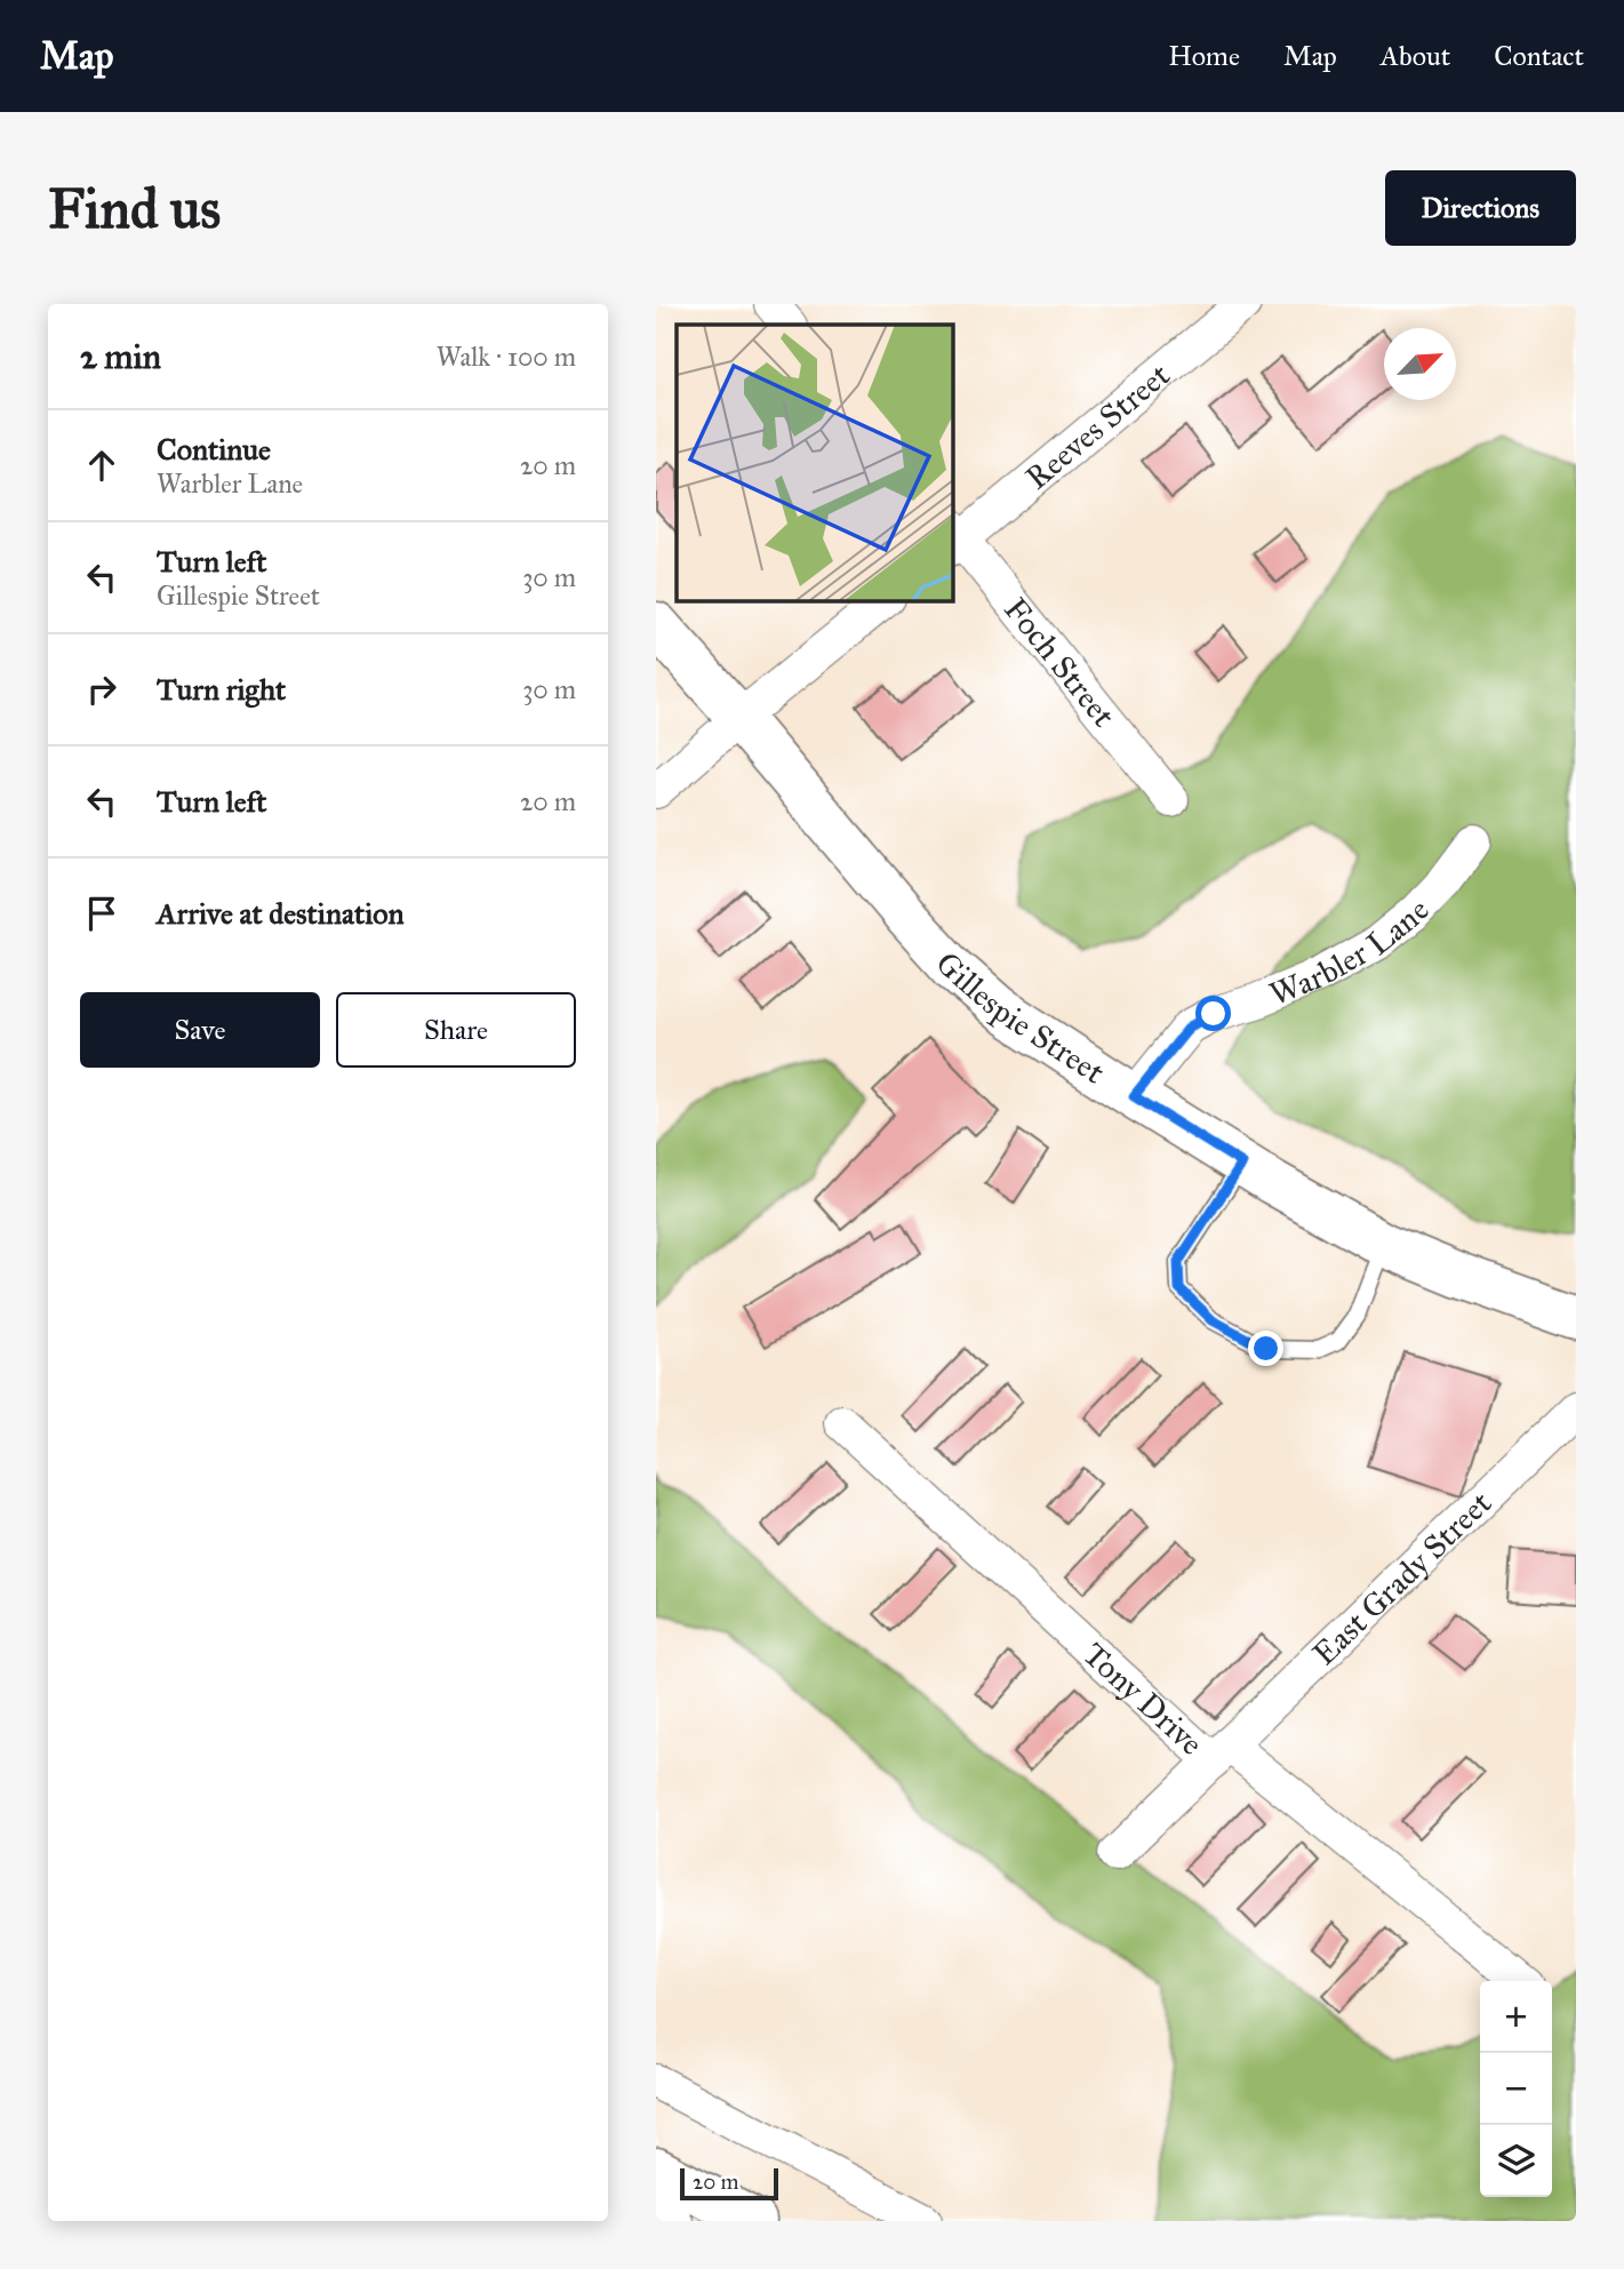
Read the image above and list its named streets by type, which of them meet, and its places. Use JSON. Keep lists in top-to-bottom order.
{
  "streets": {
    "main road": ["Gillespie Street"],
    "street": [
      "Reeves Street",
      "Foch Street",
      "Warbler Lane",
      "East Grady Street",
      "Tony Drive"
    ]
  },
  "crossings": [
    ["Reeves Street", "Foch Street"],
    ["Warbler Lane", "Gillespie Street"],
    ["East Grady Street", "Tony Drive"]
  ],
  "scale_bar": "20 m",
  "north": "top right",
  "page": {
    "header": "Map",
    "nav": [
      "Home",
      "Map",
      "About",
      "Contact"
    ],
    "buttons": [
      "Directions",
      ["Save", "Share"]
    ],
    "title": "Find us",
    "heading": ["2 min", "Walk · 100 m"],
    "list": [
      ["Continue", "Warbler Lane", "20 m"],
      ["Turn left", "Gillespie Street", "30 m"],
      ["Turn right", "30 m"],
      ["Turn left", "20 m"],
      "Arrive at destination"
    ],
    "map_buttons": ["+", "−"],
    "scale": "20 m"
  }
}
